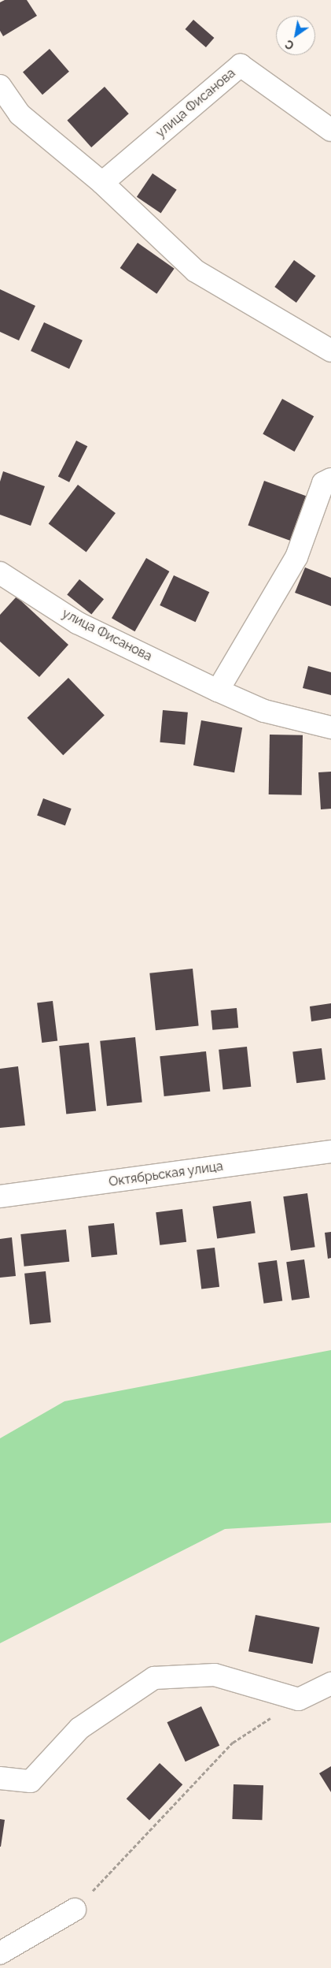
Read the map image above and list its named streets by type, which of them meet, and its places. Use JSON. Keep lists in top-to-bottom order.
{
  "streets": {
    "street": ["улица Фисанова", "Октябрьская улица"]
  },
  "north": "bottom left"
}
